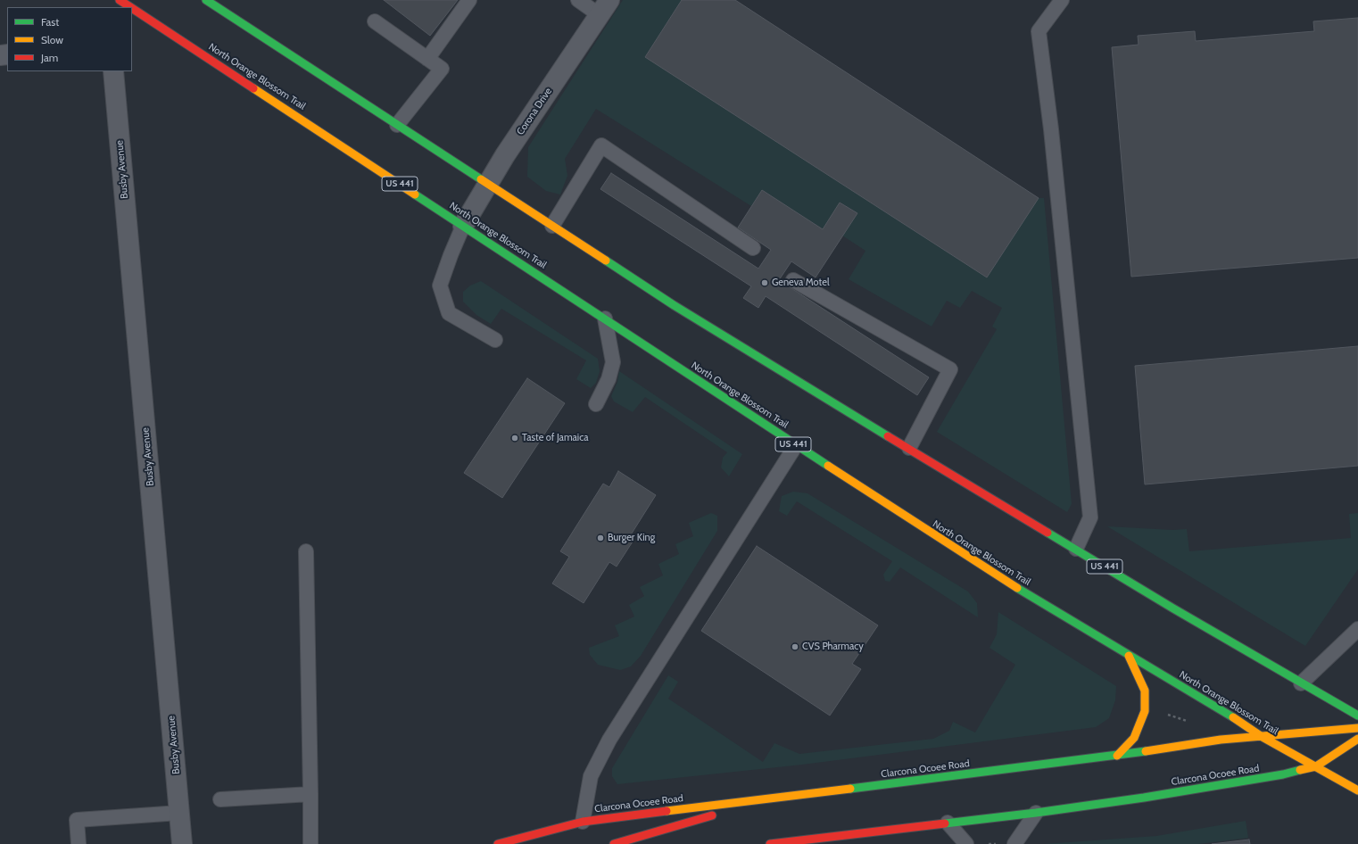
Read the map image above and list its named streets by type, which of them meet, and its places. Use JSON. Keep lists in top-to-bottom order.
{
  "streets": {
    "main road": ["North Orange Blossom Trail", "US 441", "Clarcona Ocoee Road"],
    "street": ["Corona Drive", "Busby Avenue"]
  },
  "crossings": [
    ["North Orange Blossom Trail", "Corona Drive"],
    ["North Orange Blossom Trail", "Clarcona Ocoee Road"],
    ["Corona Drive", "US 441"]
  ],
  "places": [
    "Geneva Motel",
    "Taste of Jamaica",
    "Burger King",
    "CVS Pharmacy"
  ],
  "legend": ["Fast", "Slow", "Jam"]
}
